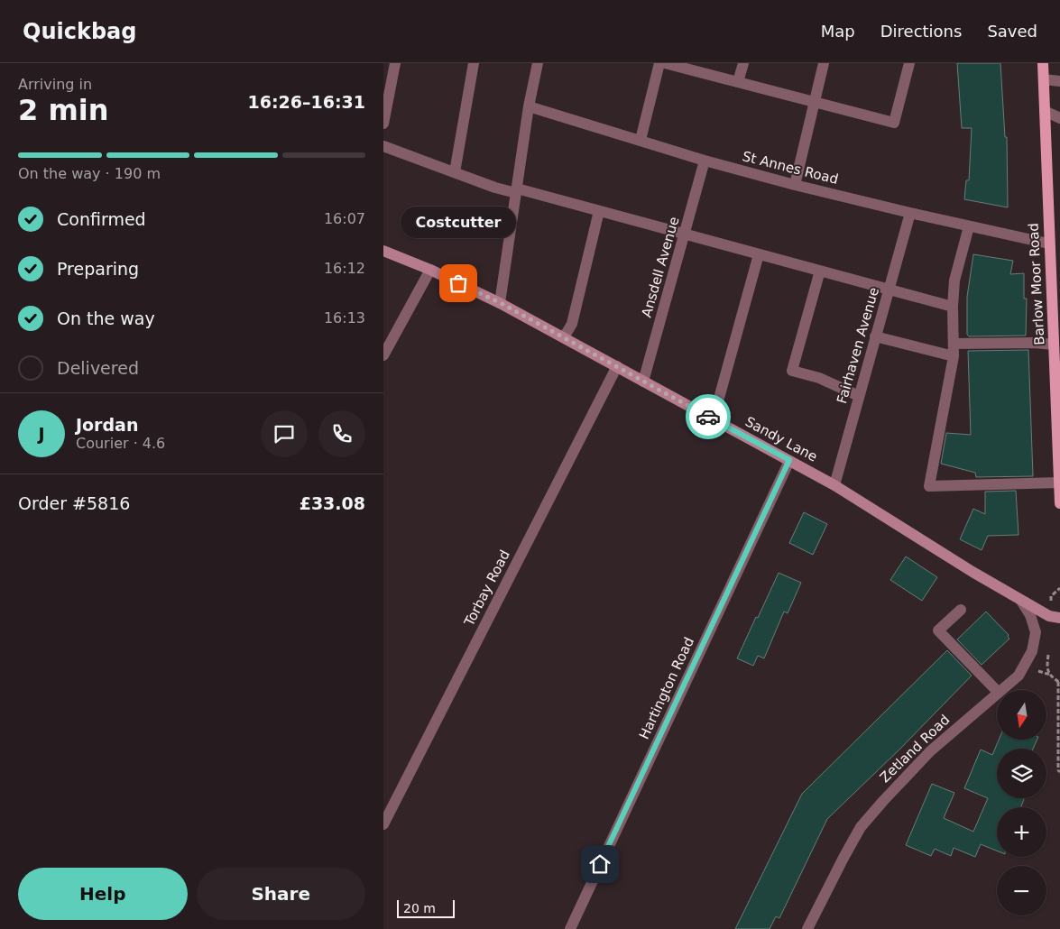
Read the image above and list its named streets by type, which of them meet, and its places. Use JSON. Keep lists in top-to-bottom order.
{
  "streets": {
    "main road": ["Barlow Moor Road"],
    "street": [
      "St Annes Road",
      "Ansdell Avenue",
      "Fairhaven Avenue",
      "Sandy Lane",
      "Torbay Road",
      "Hartington Road",
      "Zetland Road"
    ]
  },
  "crossings": [
    ["St Annes Road", "Ansdell Avenue"],
    ["St Annes Road", "Barlow Moor Road"],
    ["St Annes Road", "Fairhaven Avenue"],
    ["Ansdell Avenue", "Sandy Lane"],
    ["Fairhaven Avenue", "Sandy Lane"],
    ["Sandy Lane", "Torbay Road"],
    ["Sandy Lane", "Hartington Road"],
    ["Sandy Lane", "Zetland Road"]
  ],
  "places": ["Costcutter"],
  "scale_bar": "20 m",
  "north": "bottom",
  "page": {
    "header": "Quickbag",
    "nav": ["Map", "Directions", "Saved"],
    "heading": ["2 min", "Arriving in", "16:26–16:31"],
    "panel": [
      "Jordan",
      "Courier · 4.6",
      "Order #5816",
      "£33.08"
    ],
    "bar": "On the way · 190 m",
    "list": [
      ["Confirmed", "16:07"],
      ["Preparing", "16:12"],
      ["On the way", "16:13"],
      "Delivered"
    ],
    "bubble": "Costcutter",
    "round": "J",
    "map_buttons": ["+", "−"],
    "buttons": ["Help", "Share"],
    "scale": "20 m"
  }
}
